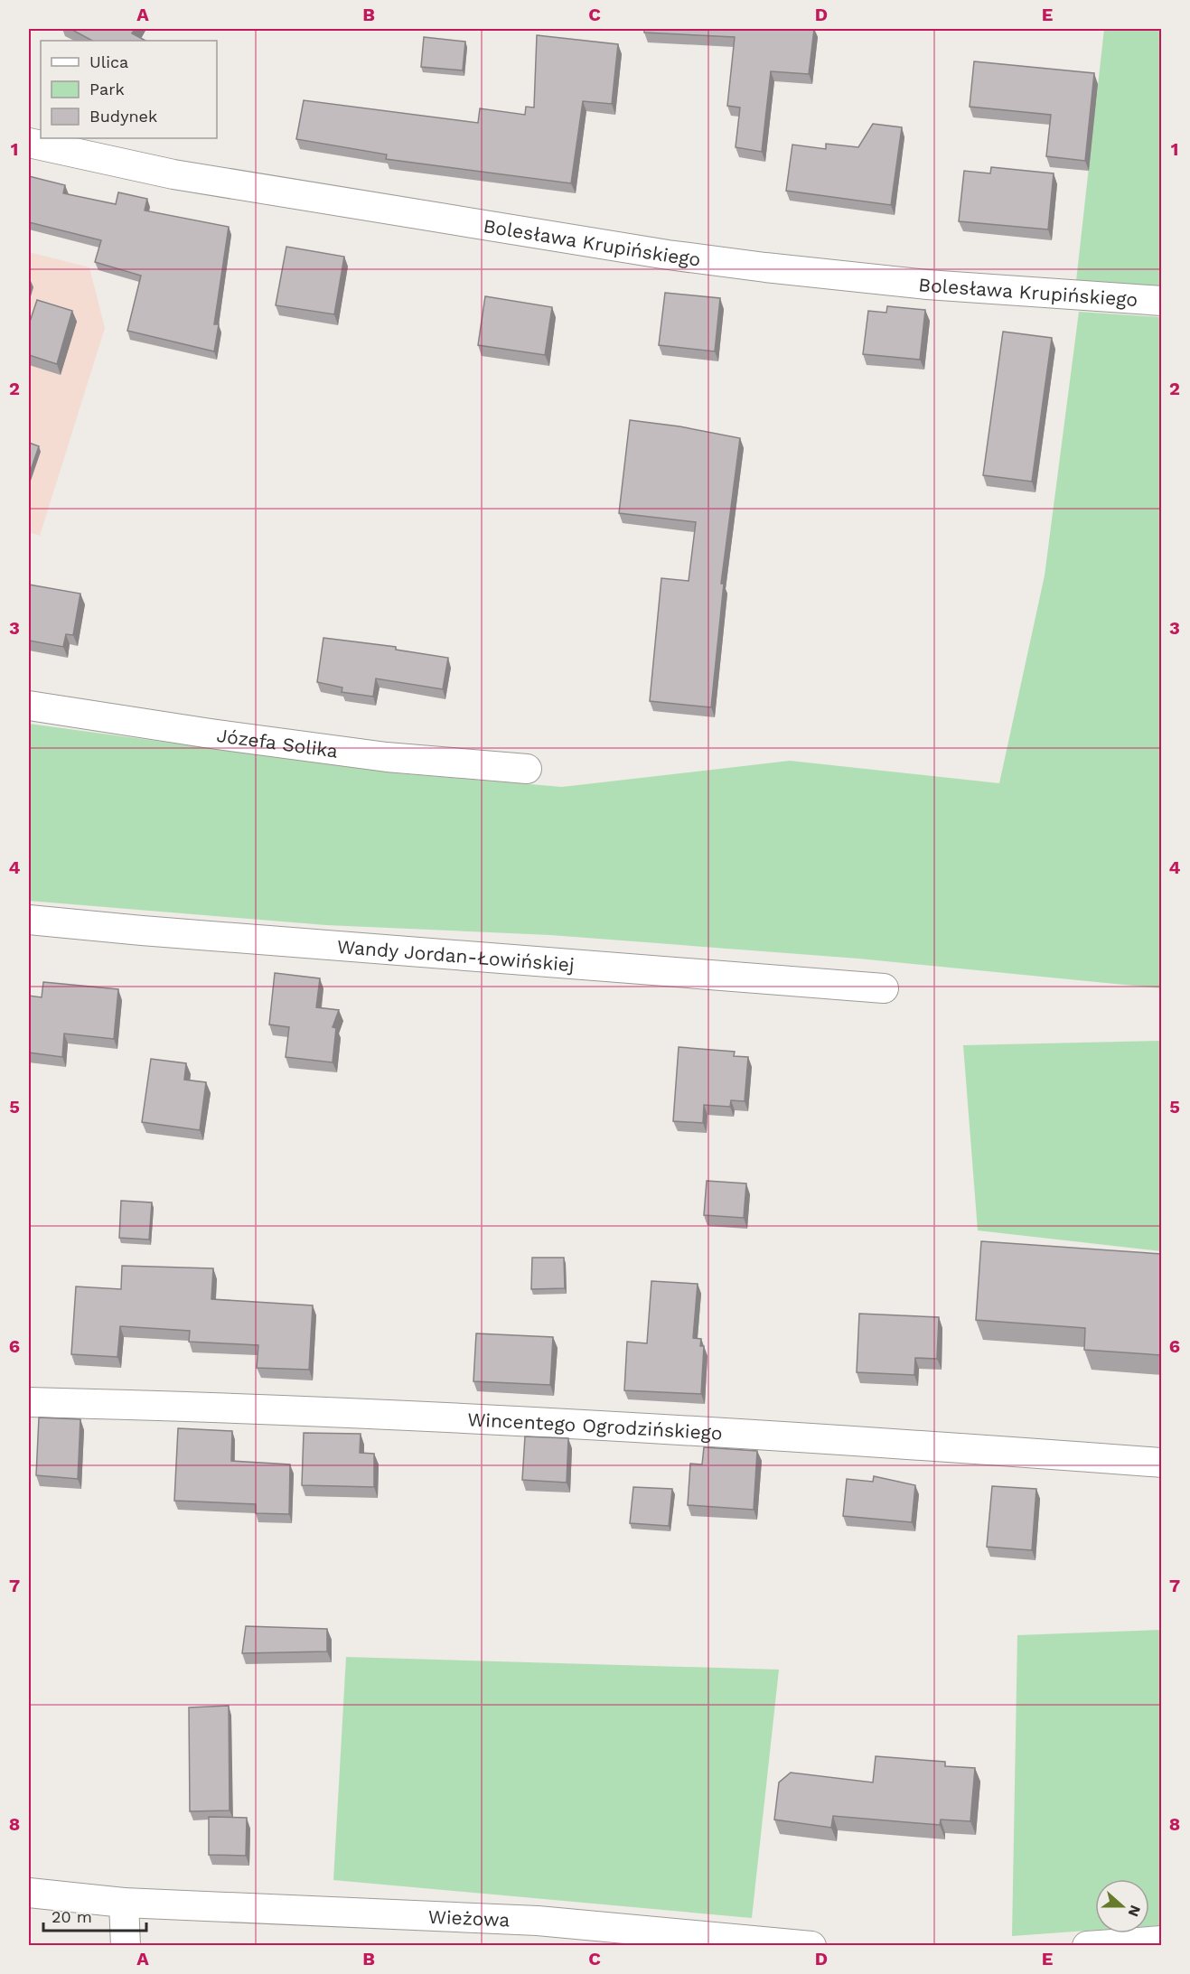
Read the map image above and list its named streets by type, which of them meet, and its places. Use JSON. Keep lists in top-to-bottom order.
{
  "streets": {
    "street": [
      "Bolesława Krupińskiego",
      "Józefa Solika",
      "Wandy Jordan-Łowińskiej",
      "Wincentego Ogrodzińskiego",
      "Wieżowa"
    ]
  },
  "legend": ["Ulica", "Park", "Budynek"],
  "scale_bar": "20 m",
  "north": "right",
  "grid": {
    "columns": [
      "A",
      "B",
      "C",
      "D",
      "E"
    ],
    "rows": [
      "1",
      "2",
      "3",
      "4",
      "5",
      "6",
      "7",
      "8"
    ]
  }
}
